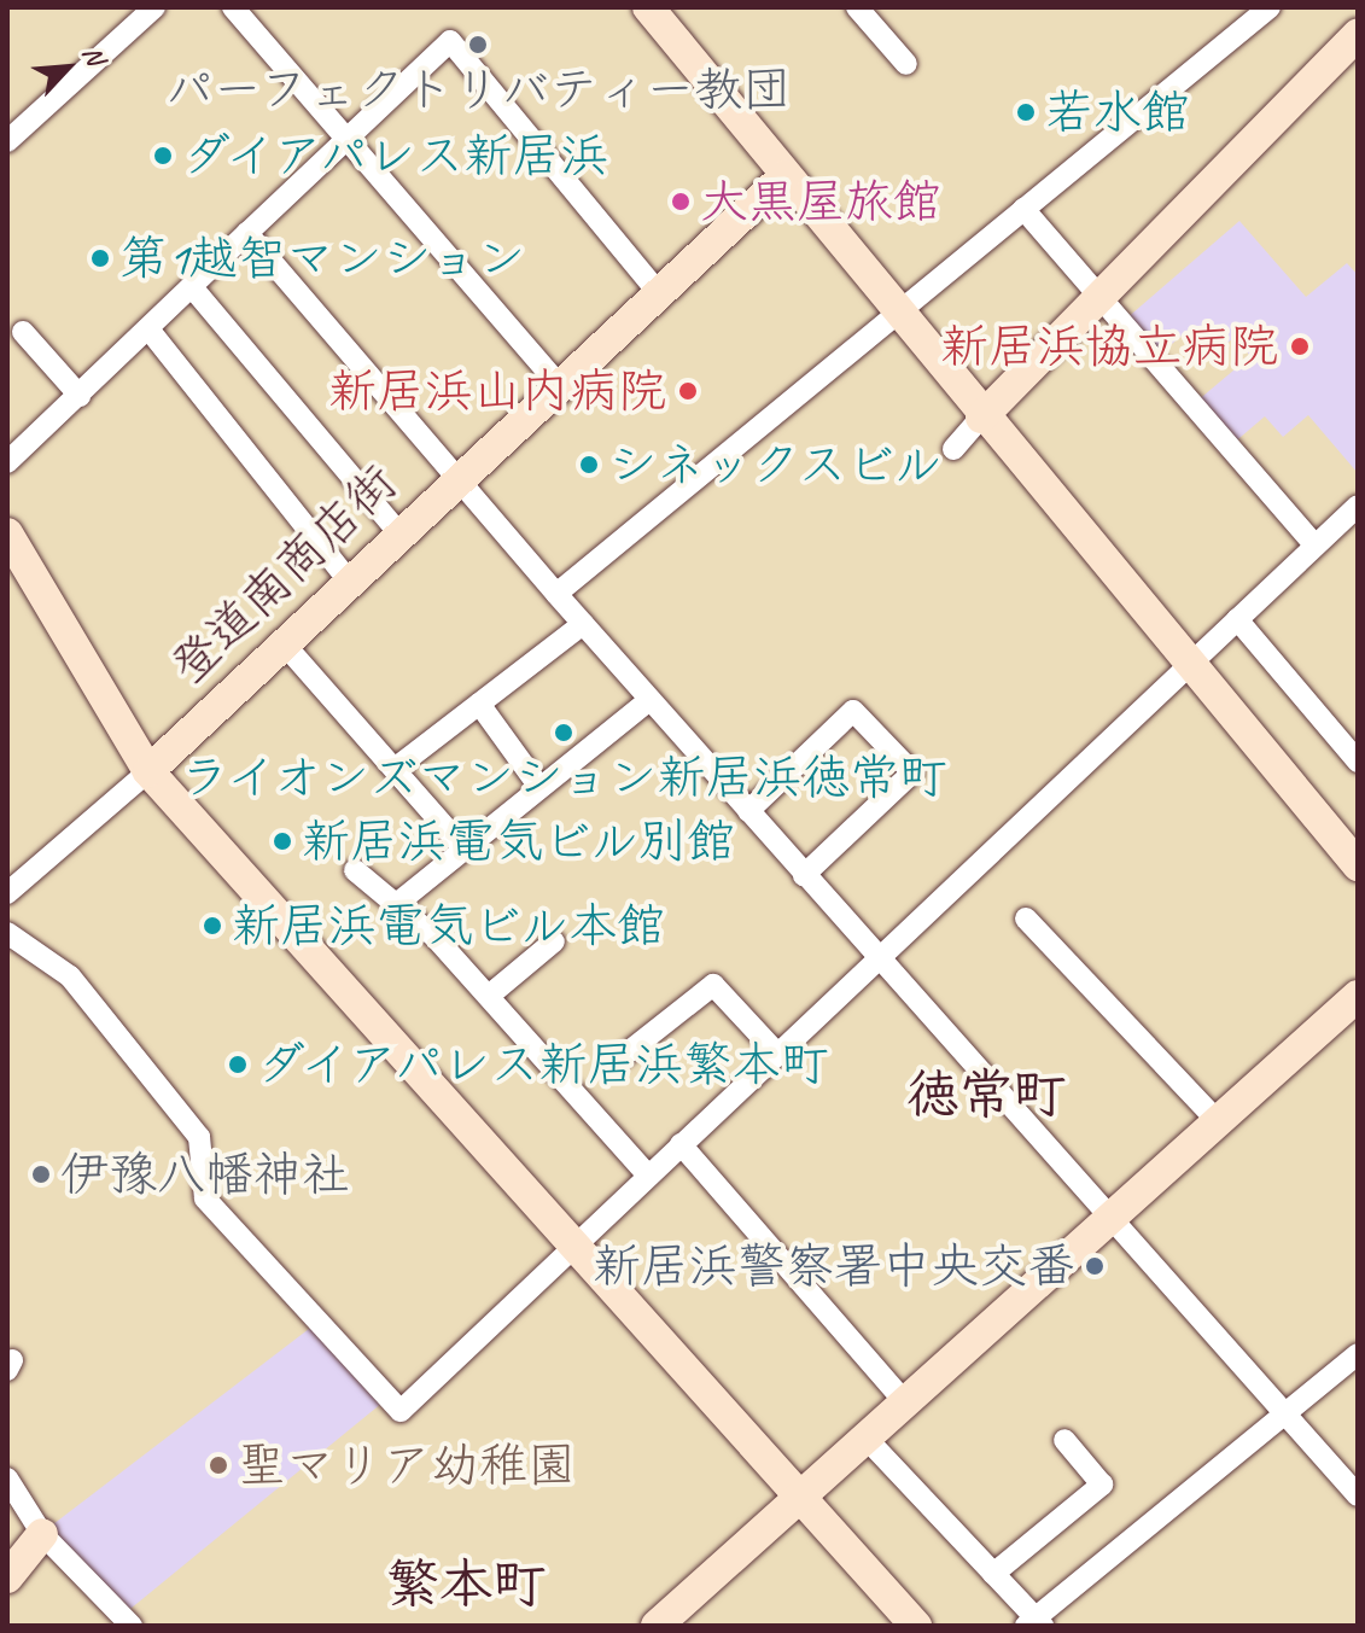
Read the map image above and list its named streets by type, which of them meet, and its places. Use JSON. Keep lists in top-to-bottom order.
{
  "streets": {
    "street": ["登道南商店街"]
  },
  "districts": ["徳常町", "繁本町"],
  "places": [
    "パーフェクトリバティー教団",
    "若水館",
    "ダイアパレス新居浜",
    "大黒屋旅館",
    "第1越智マンション",
    "新居浜協立病院",
    "新居浜山内病院",
    "シネックスビル",
    "ライオンズマンション新居浜徳常町",
    "新居浜電気ビル別館",
    "新居浜電気ビル本館",
    "ダイアパレス新居浜繁本町",
    "伊豫八幡神社",
    "新居浜警察署中央交番",
    "聖マリア幼稚園"
  ],
  "north": "top right"
}
